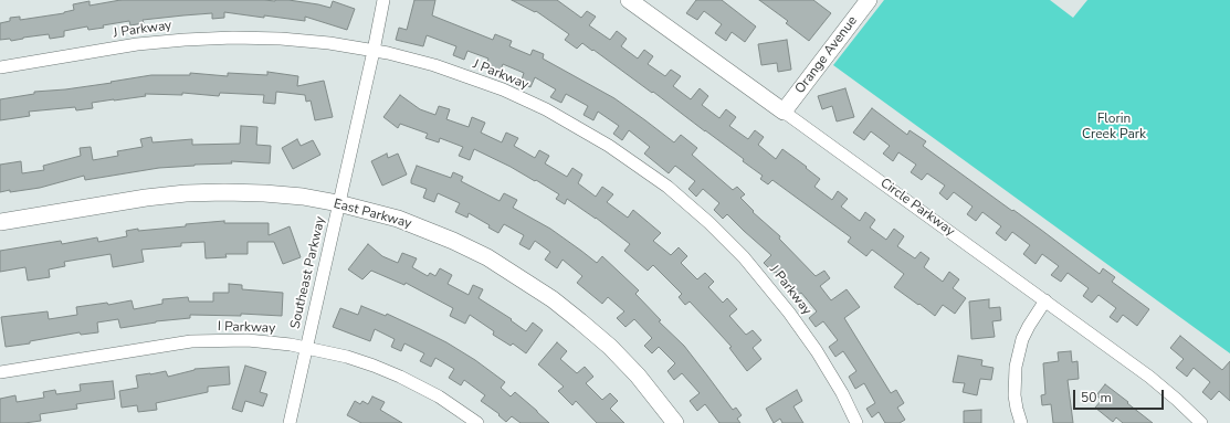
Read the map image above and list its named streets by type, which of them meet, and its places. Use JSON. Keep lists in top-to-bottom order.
{
  "streets": {
    "street": [
      "J Parkway",
      "Orange Avenue",
      "Circle Parkway",
      "East Parkway",
      "Southeast Parkway",
      "I Parkway"
    ]
  },
  "crossings": [
    ["J Parkway", "Southeast Parkway"],
    ["Orange Avenue", "Circle Parkway"],
    ["East Parkway", "Southeast Parkway"],
    ["Southeast Parkway", "I Parkway"]
  ],
  "parks": ["Florin Creek Park"],
  "scale_bar": "50 m"
}
